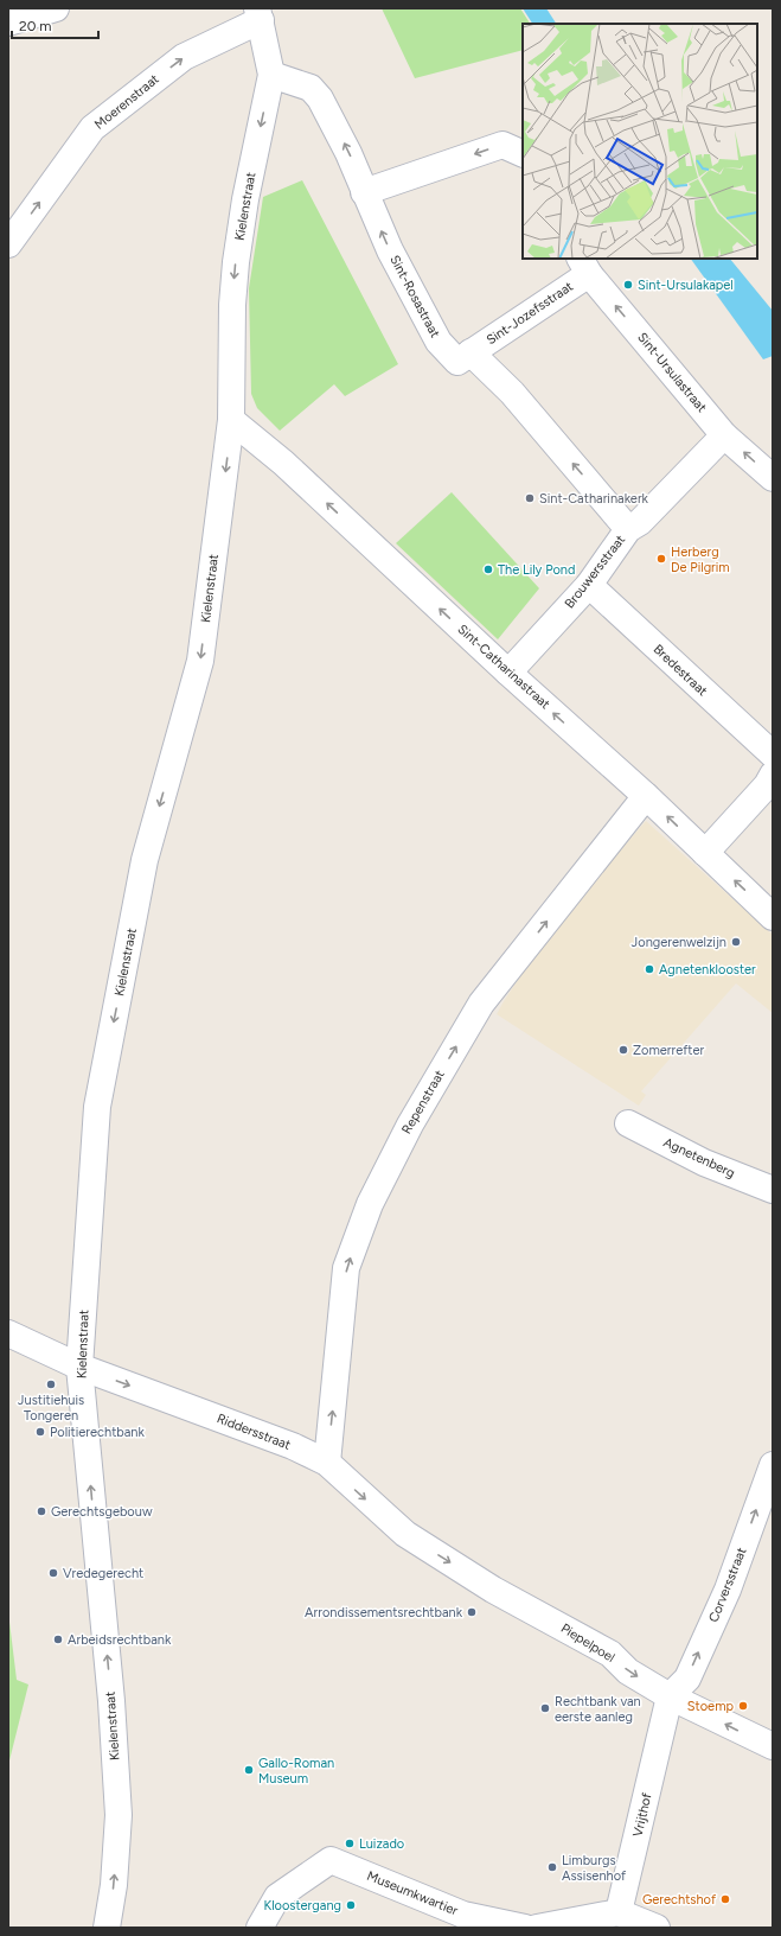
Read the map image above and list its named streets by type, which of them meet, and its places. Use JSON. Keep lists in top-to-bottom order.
{
  "streets": {
    "street": [
      "Moerenstraat",
      "Kielenstraat",
      "Sint-Rosastraat",
      "Sint-Jozefsstraat",
      "Sint-Ursulastraat",
      "Brouwersstraat",
      "Sint-Catharinastraat",
      "Bredestraat",
      "Repenstraat",
      "Agnetenberg",
      "Riddersstraat",
      "Corversstraat",
      "Piepelpoel",
      "Vrijthof",
      "Museumkwartier"
    ]
  },
  "crossings": [
    ["Moerenstraat", "Kielenstraat"],
    ["Kielenstraat", "Sint-Rosastraat"],
    ["Kielenstraat", "Sint-Catharinastraat"],
    ["Kielenstraat", "Riddersstraat"],
    ["Sint-Rosastraat", "Sint-Jozefsstraat"],
    ["Sint-Jozefsstraat", "Sint-Ursulastraat"],
    ["Sint-Ursulastraat", "Brouwersstraat"],
    ["Brouwersstraat", "Sint-Catharinastraat"],
    ["Brouwersstraat", "Bredestraat"],
    ["Sint-Catharinastraat", "Repenstraat"],
    ["Repenstraat", "Riddersstraat"],
    ["Riddersstraat", "Piepelpoel"],
    ["Corversstraat", "Piepelpoel"],
    ["Corversstraat", "Vrijthof"],
    ["Piepelpoel", "Vrijthof"]
  ],
  "one_way": [
    "Moerenstraat",
    "Sint-Rosastraat",
    "Repenstraat",
    "Riddersstraat",
    "Corversstraat"
  ],
  "places": [
    "Sint-Ursulakapel",
    "Sint-Catharinakerk",
    "Herberg De Pilgrim",
    "The Lily Pond",
    "Jongerenwelzijn",
    "Agnetenklooster",
    "Zomerrefter",
    "Justitiehuis Tongeren",
    "Politierechtbank",
    "Gerechtsgebouw",
    "Vredegerecht",
    "Arrondissementsrechtbank",
    "Arbeidsrechtbank",
    "Stoemp",
    "Rechtbank van eerste aanleg",
    "Gallo-Roman Museum",
    "Luizado",
    "Limburgs Assisenhof",
    "Gerechtshof",
    "Kloostergang"
  ],
  "scale_bar": "20 m"
}
